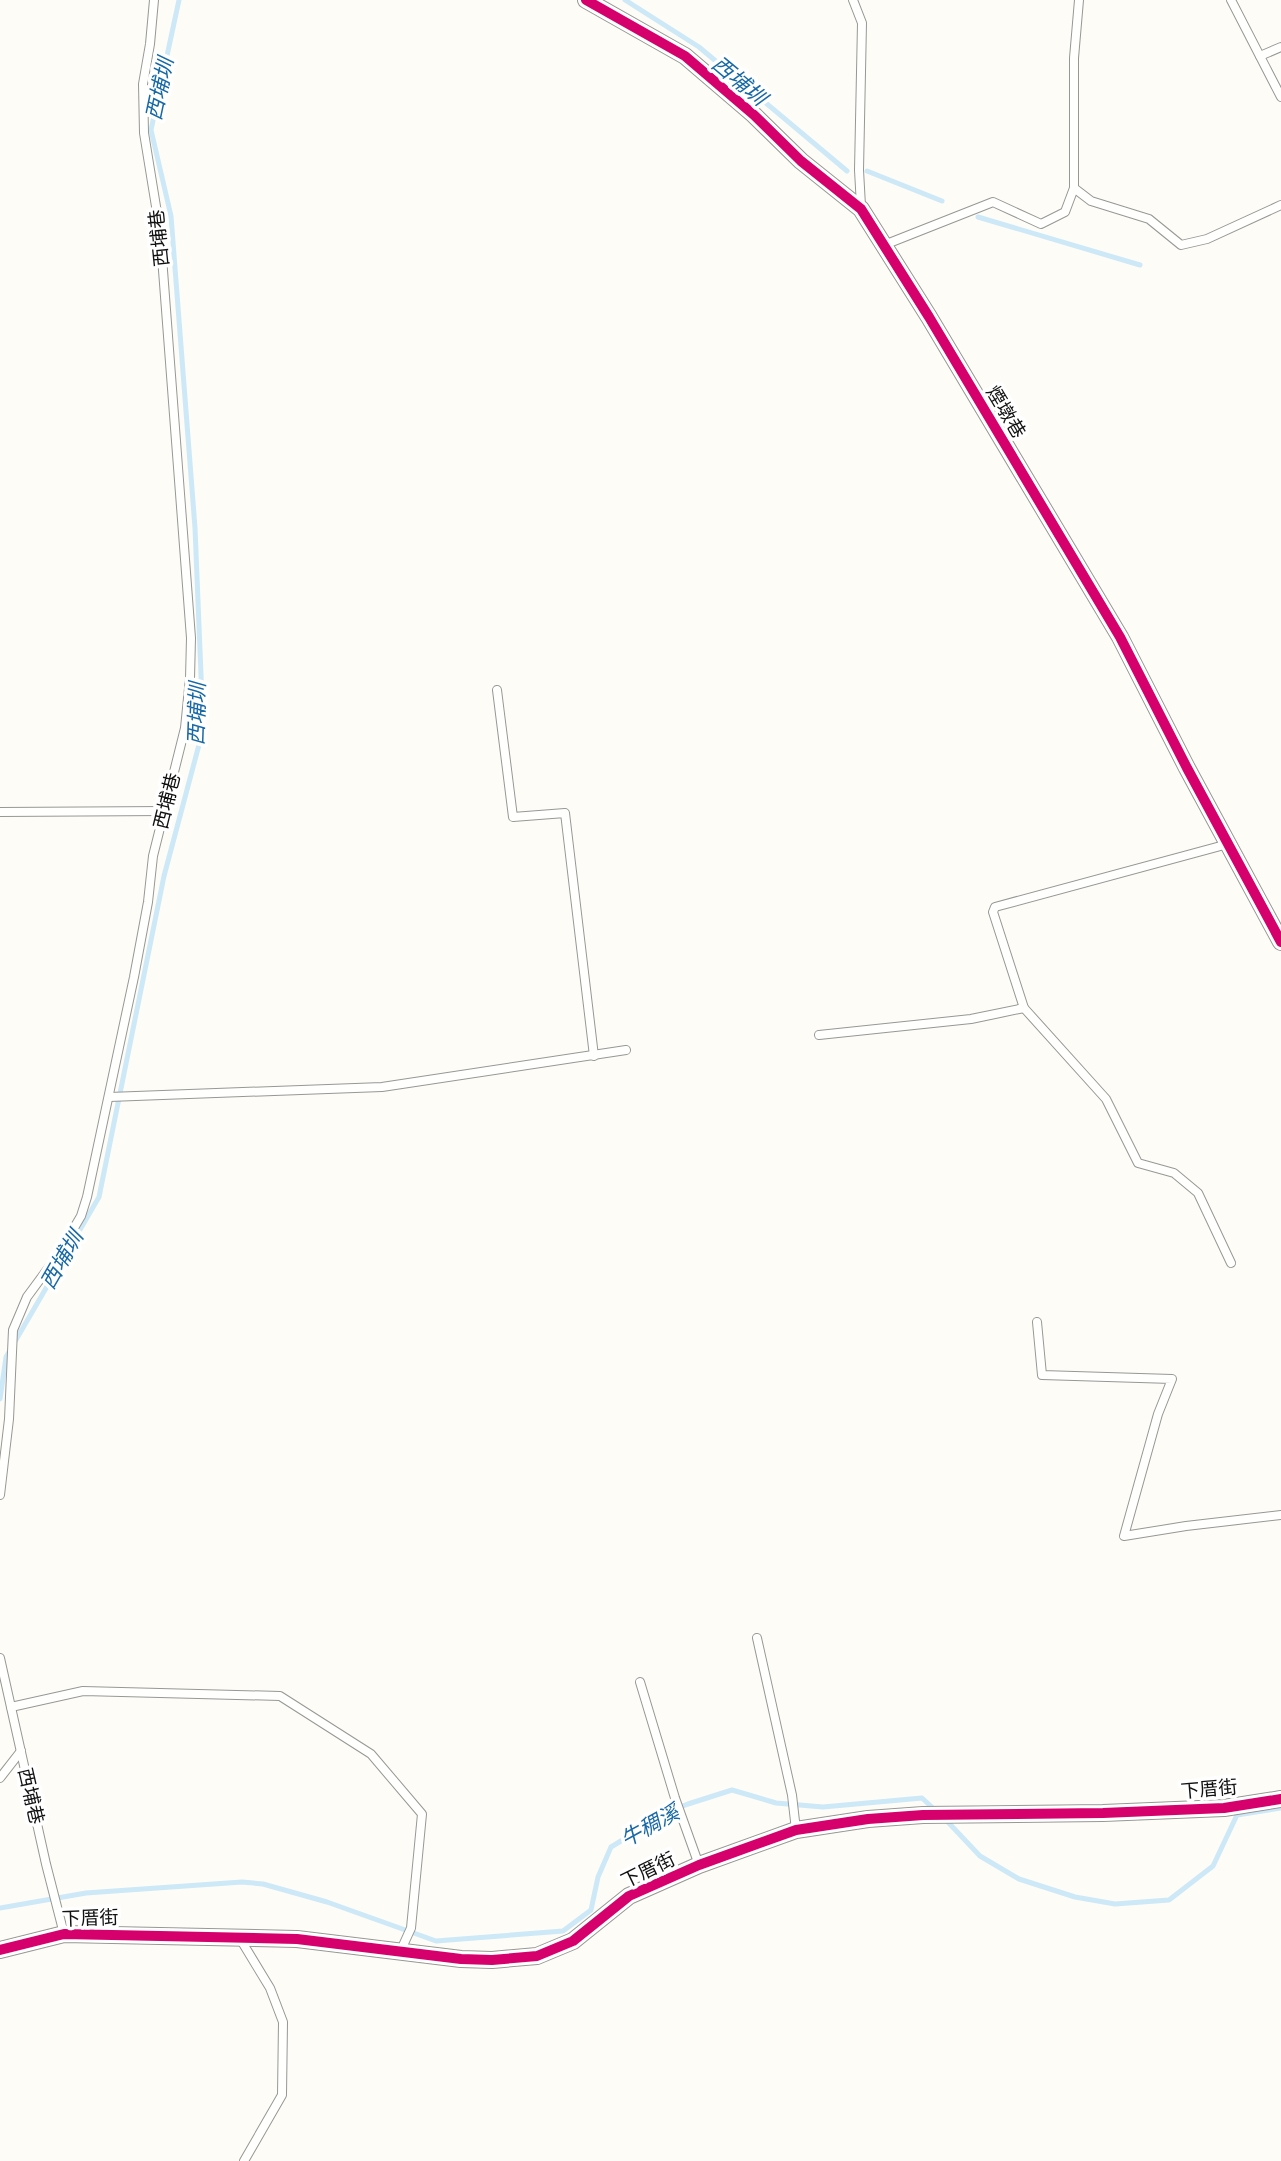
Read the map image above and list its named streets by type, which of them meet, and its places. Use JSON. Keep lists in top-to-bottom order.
{
  "streets": {
    "street": ["煙墩巷", "下厝街"],
    "lane": ["西埔巷"]
  },
  "crossings": [
    ["西埔巷", "下厝街"]
  ],
  "water": ["西埔圳", "牛稠溪"]
}
